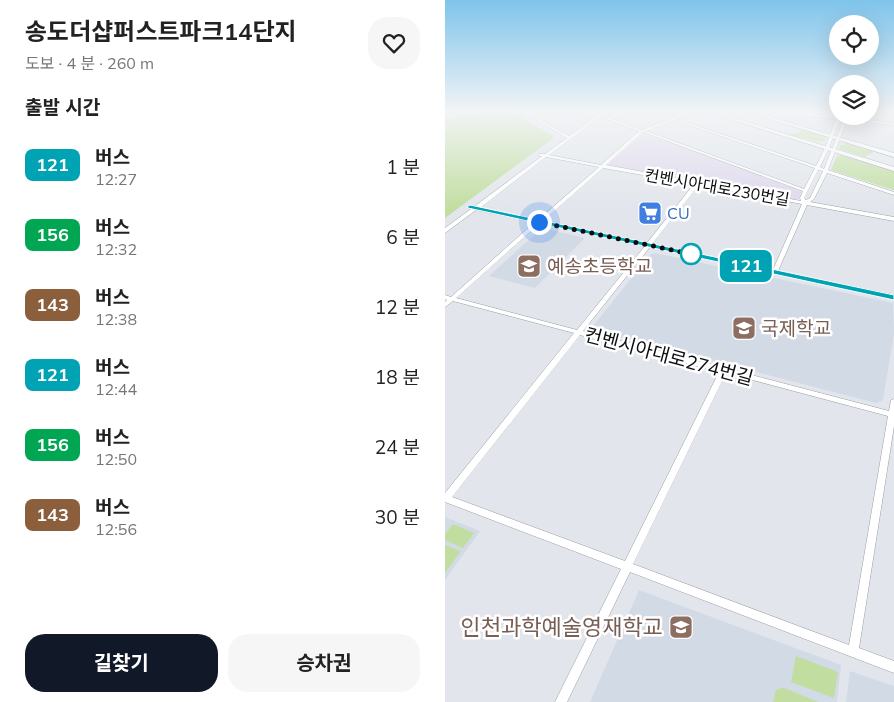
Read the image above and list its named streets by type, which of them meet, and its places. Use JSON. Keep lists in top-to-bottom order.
{
  "streets": {
    "street": ["컨벤시아대로230번길", "컨벤시아대로274번길"]
  },
  "places": {
    "supermarket": ["CU"],
    "school or university": ["예송초등학교", "국제학교", "인천과학예술영재학교"]
  },
  "lines": ["bus line 121"],
  "page": {
    "heading": [
      ["송도더샵퍼스트파크14단지", "도보 · 4 분 · 260 m"],
      "출발 시간"
    ],
    "on_map": "121",
    "list": [
      {
        "mark": "121",
        "name": "버스",
        "note": "12:27",
        "value": "1 분"
      },
      {
        "mark": "156",
        "name": "버스",
        "note": "12:32",
        "value": "6 분"
      },
      {
        "mark": "143",
        "name": "버스",
        "note": "12:38",
        "value": "12 분"
      },
      {
        "mark": "121",
        "name": "버스",
        "note": "12:44",
        "value": "18 분"
      },
      {
        "mark": "156",
        "name": "버스",
        "note": "12:50",
        "value": "24 분"
      },
      {
        "mark": "143",
        "name": "버스",
        "note": "12:56",
        "value": "30 분"
      }
    ],
    "buttons": ["길찾기", "승차권"]
  }
}
